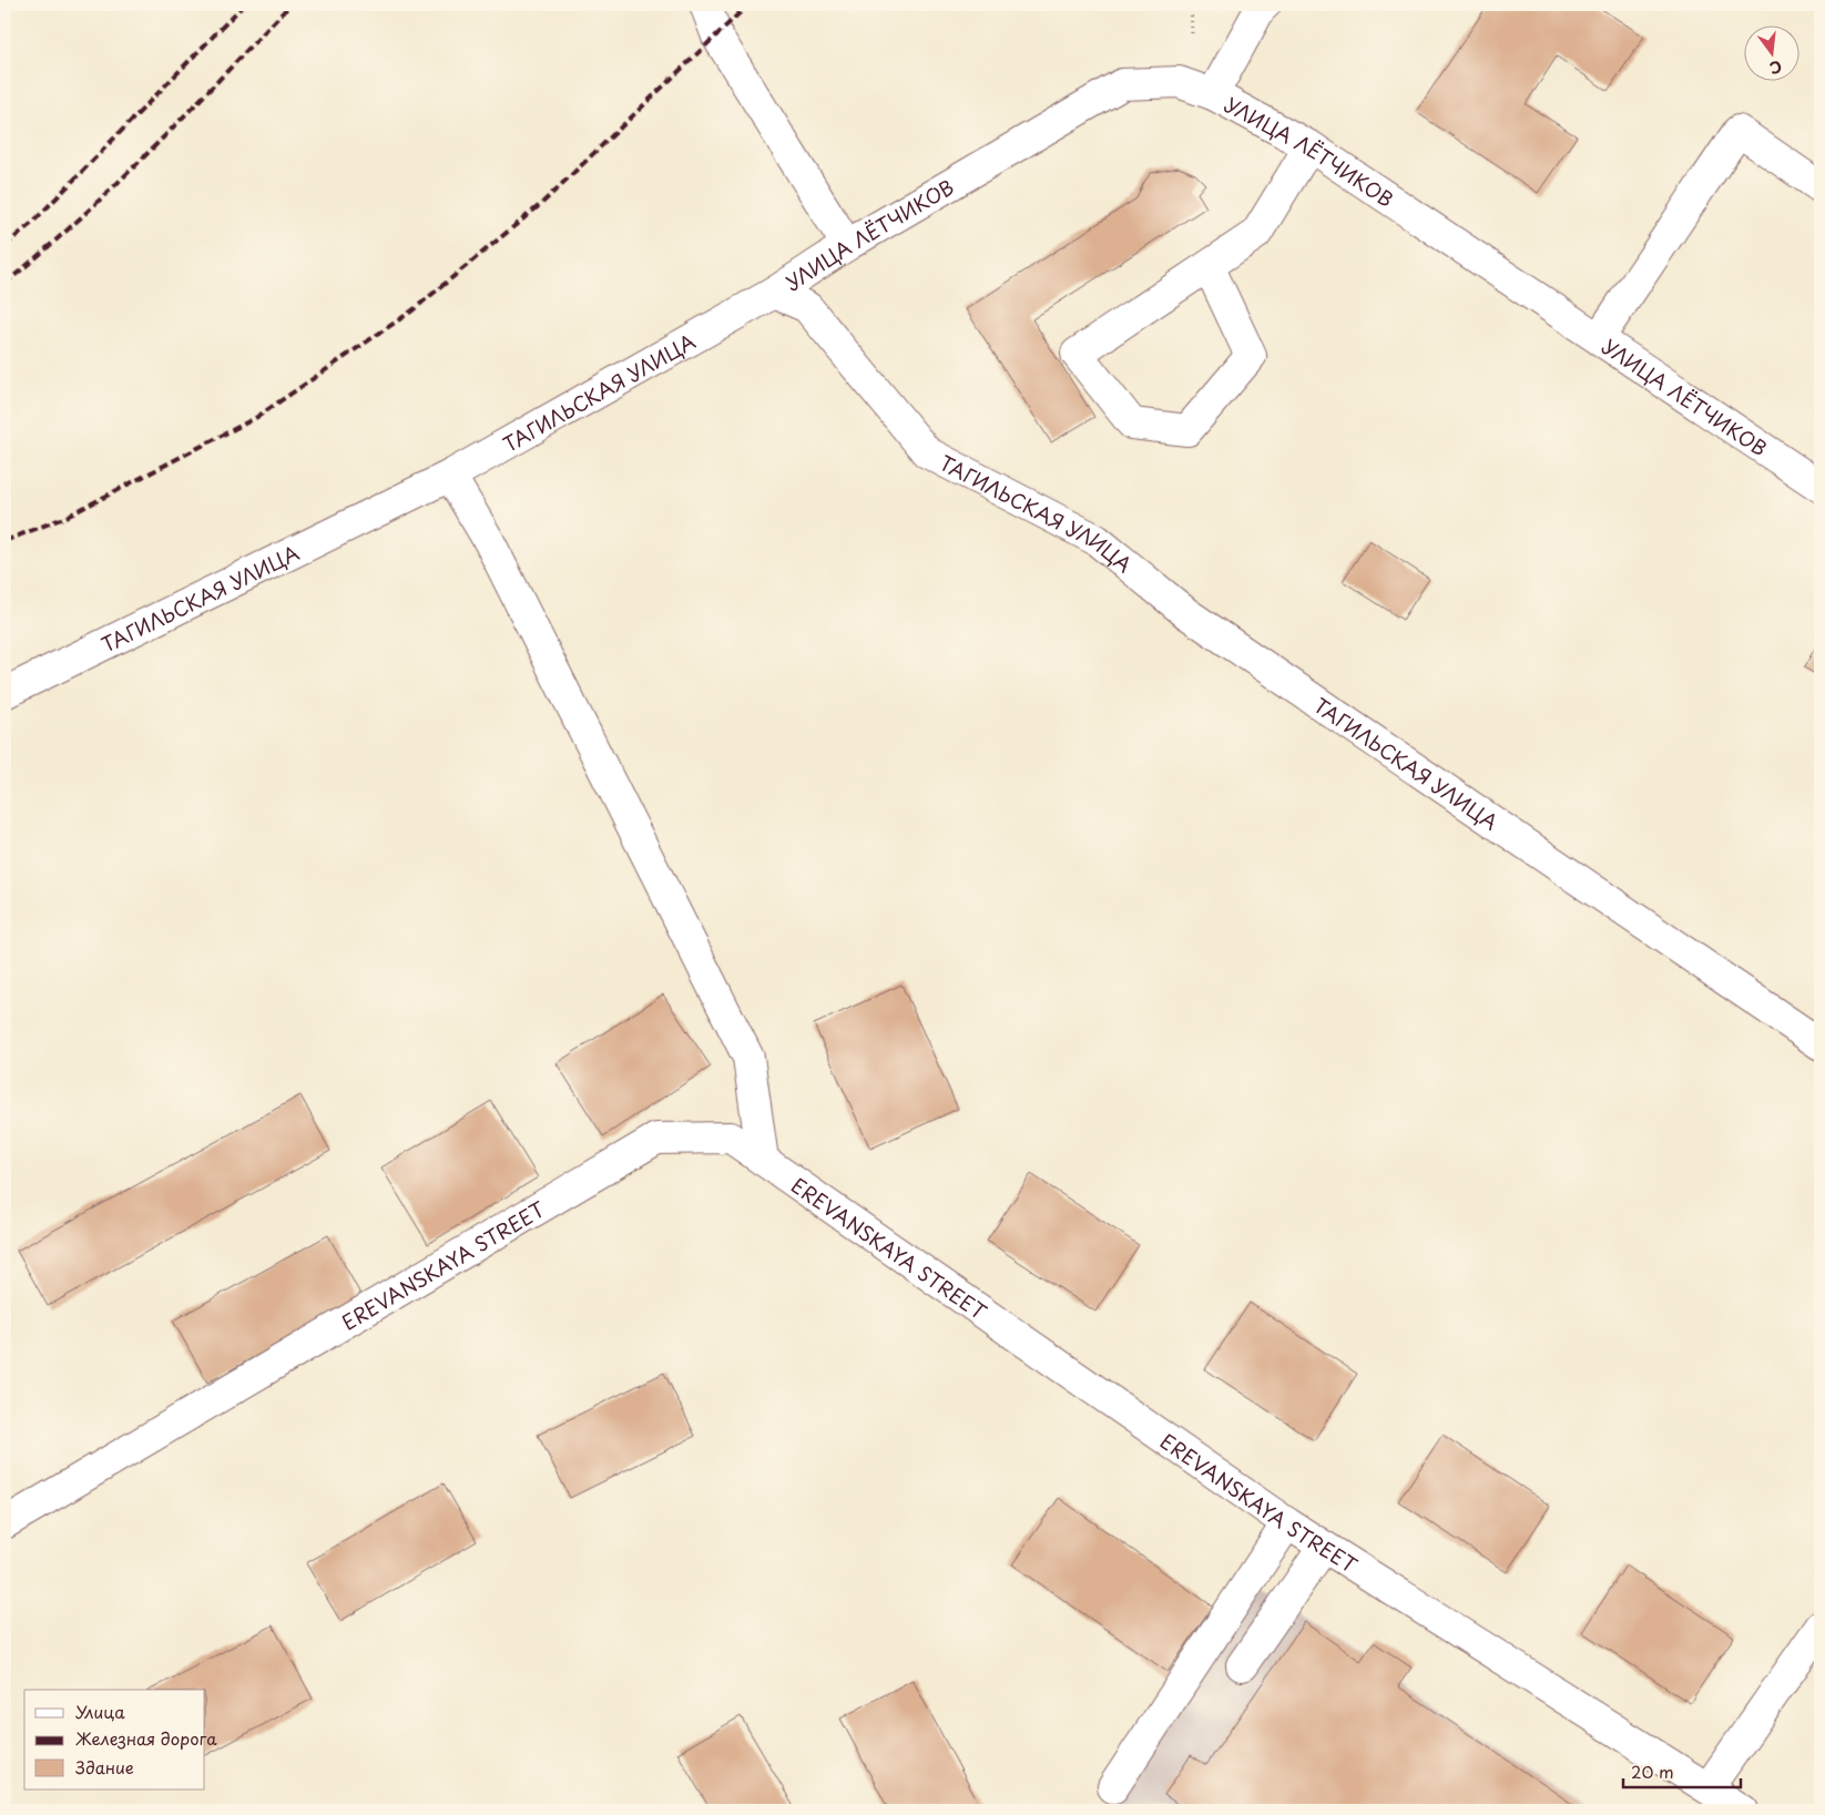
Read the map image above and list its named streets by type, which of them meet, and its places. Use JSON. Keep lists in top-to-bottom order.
{
  "streets": {
    "street": ["УЛИЦА ЛЁТЧИКОВ", "ТАГИЛЬСКАЯ УЛИЦА", "EREVANSKAYA STREET"]
  },
  "crossings": [
    ["УЛИЦА ЛЁТЧИКОВ", "ТАГИЛЬСКАЯ УЛИЦА"]
  ],
  "legend": ["Улица", "Железная дорога", "Здание"],
  "scale_bar": "20 m",
  "north": "bottom"
}
